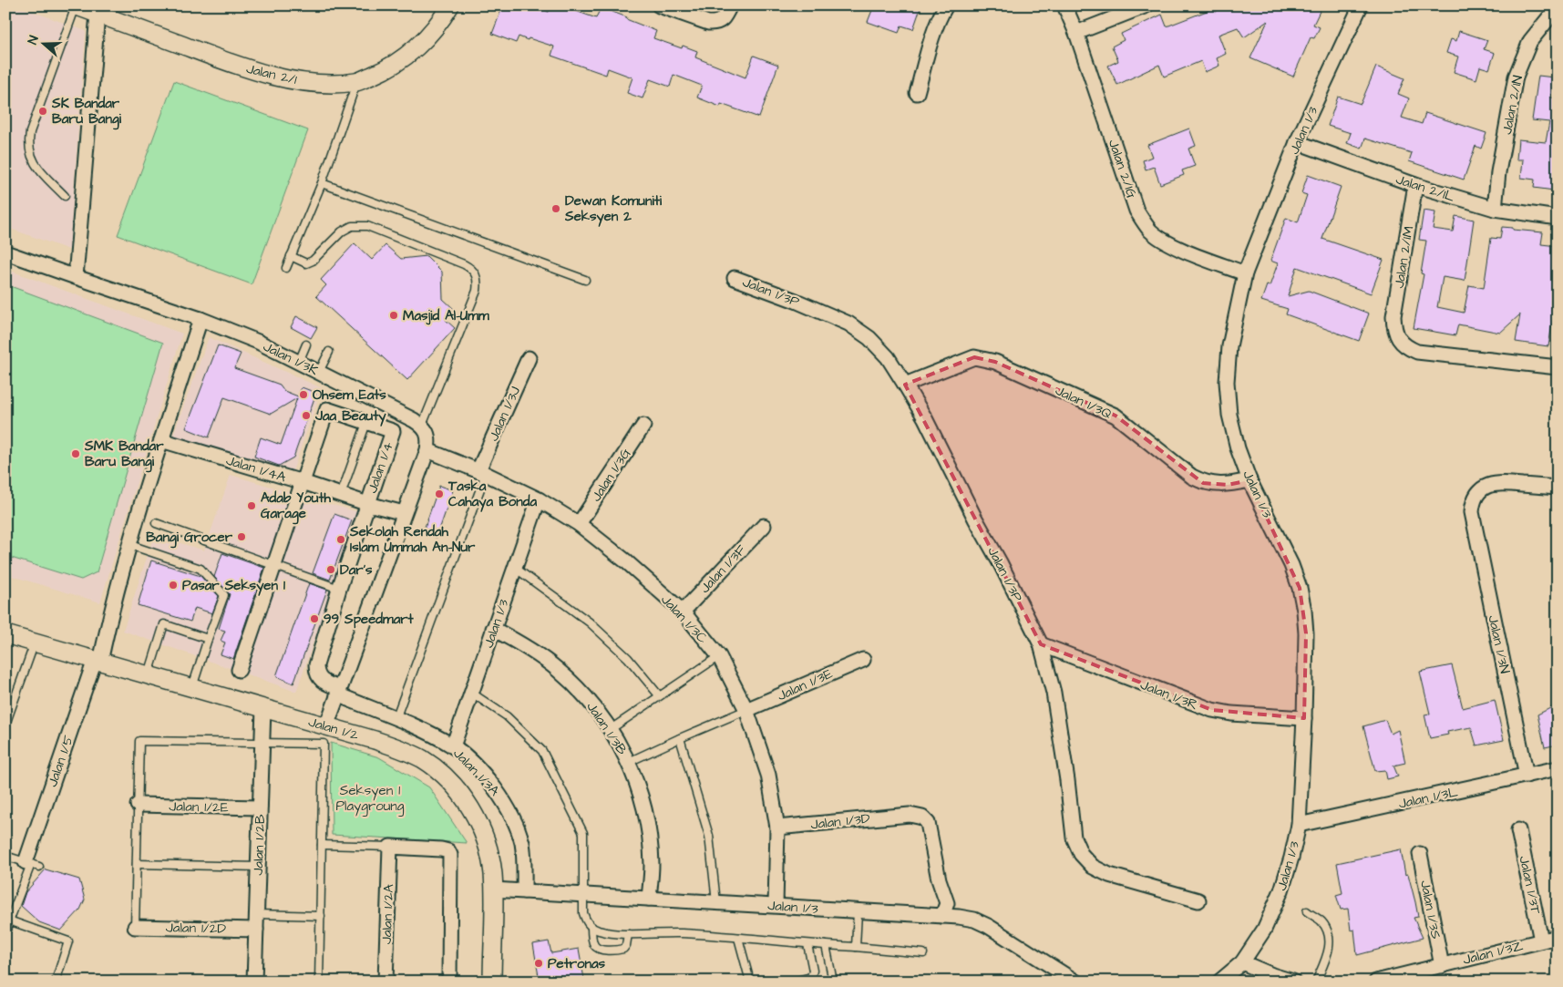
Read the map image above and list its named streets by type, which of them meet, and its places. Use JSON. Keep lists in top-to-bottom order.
{
  "streets": {
    "street": [
      "Jalan 2/1",
      "Jalan 2/1N",
      "Jalan 1/3",
      "Jalan 2/1G",
      "Jalan 2/1L",
      "Jalan 2/1M",
      "Jalan 1/3P",
      "Jalan 1/3K",
      "Jalan 1/3Q",
      "Jalan 1/3J",
      "Jalan 1/4",
      "Jalan 1/4A",
      "Jalan 1/3G",
      "Jalan 1/3F",
      "Jalan 1/3C",
      "Jalan 1/3N",
      "Jalan 1/3E",
      "Jalan 1/3R",
      "Jalan 1/2",
      "Jalan 1/3B",
      "Jalan 1/5",
      "Jalan 1/3A",
      "Jalan 1/3L",
      "Jalan 1/2E",
      "Jalan 1/3D",
      "Jalan 1/2B",
      "Jalan 1/3T",
      "Jalan 1/3S",
      "Jalan 1/2A",
      "Jalan 1/2D",
      "Jalan 1/3Z"
    ]
  },
  "crossings": [
    ["Jalan 2/1N", "Jalan 2/1L"],
    ["Jalan 1/3", "Jalan 2/1G"],
    ["Jalan 1/3", "Jalan 2/1L"],
    ["Jalan 1/3", "Jalan 1/3Q"],
    ["Jalan 1/3", "Jalan 1/3C"],
    ["Jalan 1/3", "Jalan 1/3R"],
    ["Jalan 1/3", "Jalan 1/2"],
    ["Jalan 1/3", "Jalan 1/3B"],
    ["Jalan 1/3", "Jalan 1/3A"],
    ["Jalan 1/3", "Jalan 1/3L"],
    ["Jalan 1/3", "Jalan 1/3D"],
    ["Jalan 2/1L", "Jalan 2/1M"],
    ["Jalan 1/3P", "Jalan 1/3Q"],
    ["Jalan 1/3P", "Jalan 1/3R"],
    ["Jalan 1/3K", "Jalan 1/5"],
    ["Jalan 1/3J", "Jalan 1/3C"],
    ["Jalan 1/4", "Jalan 1/4A"],
    ["Jalan 1/4", "Jalan 1/3A"],
    ["Jalan 1/4A", "Jalan 1/5"],
    ["Jalan 1/3G", "Jalan 1/3C"],
    ["Jalan 1/3F", "Jalan 1/3C"],
    ["Jalan 1/3C", "Jalan 1/3E"],
    ["Jalan 1/3C", "Jalan 1/3D"],
    ["Jalan 1/3N", "Jalan 1/3L"],
    ["Jalan 1/2", "Jalan 1/5"],
    ["Jalan 1/2", "Jalan 1/2B"],
    ["Jalan 1/2E", "Jalan 1/2B"],
    ["Jalan 1/2B", "Jalan 1/2D"],
    ["Jalan 1/3T", "Jalan 1/3Z"],
    ["Jalan 1/3S", "Jalan 1/3Z"]
  ],
  "parks": ["Seksyen 1 Playgroung"],
  "places": [
    "SK Bandar Baru Bangi",
    "Dewan Komuniti Seksyen 2",
    "Masjid Al-Umm",
    "Ohsem Eats",
    "Jaa Beauty",
    "SMK Bandar Baru Bangi",
    "Taska Cahaya Bonda",
    "Adab Youth Garage",
    "Bangi Grocer",
    "Sekolah Rendah Islam Ummah An-Nur",
    "Dar's",
    "Pasar Seksyen 1",
    "99 Speedmart",
    "Petronas"
  ],
  "north": "left"
}
